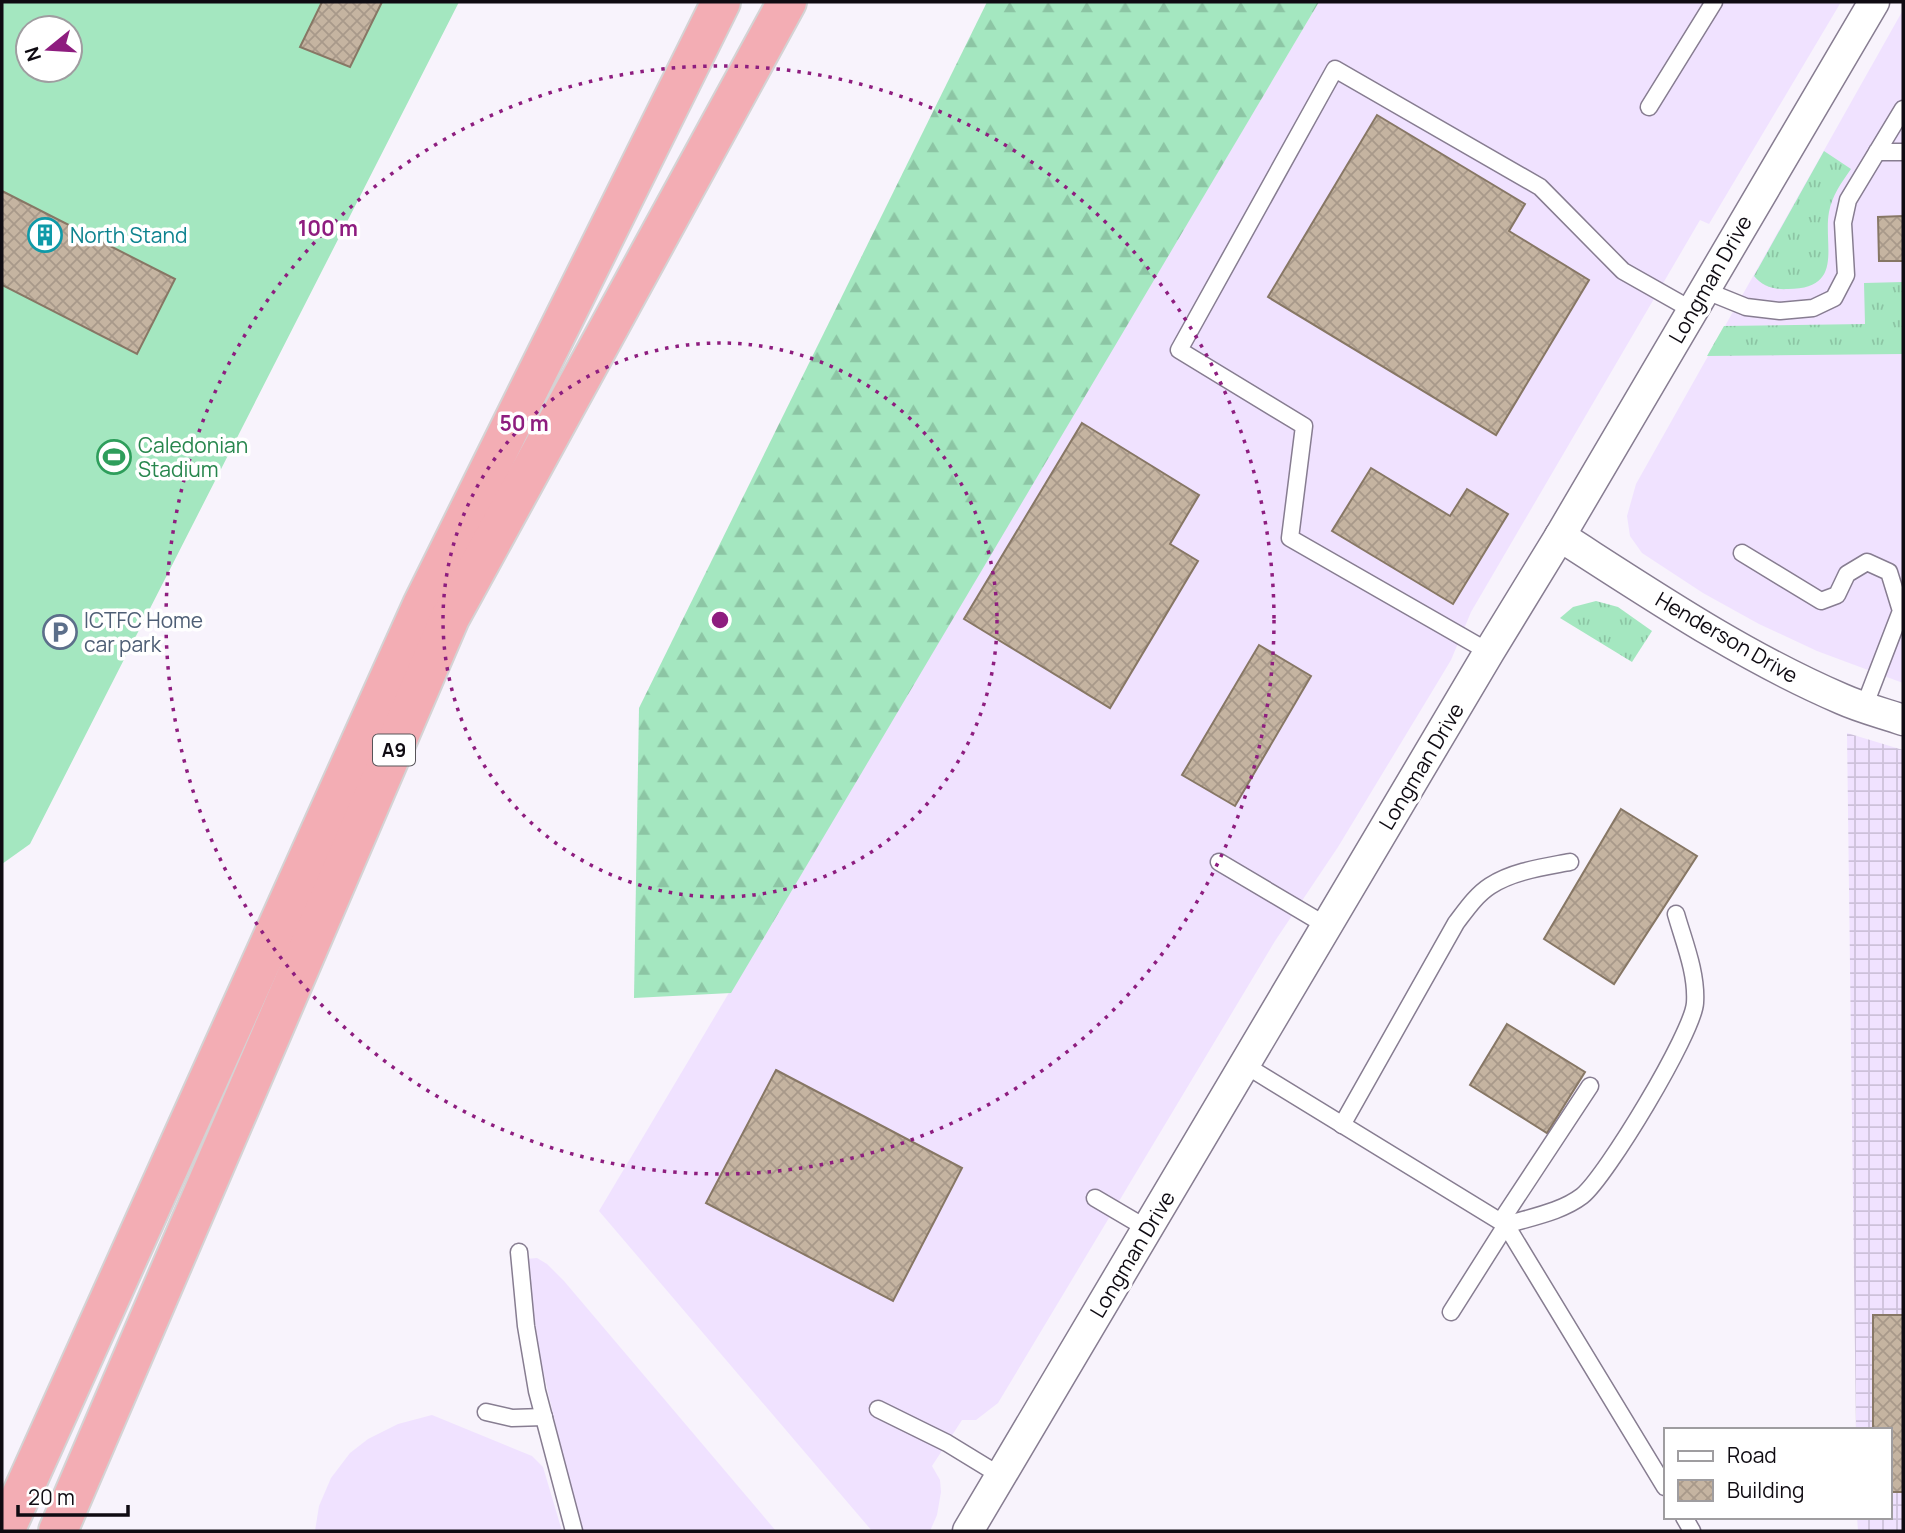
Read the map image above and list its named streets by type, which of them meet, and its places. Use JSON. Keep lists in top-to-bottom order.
{
  "streets": {
    "highway": ["A9"],
    "street": ["Longman Drive", "Henderson Drive"]
  },
  "crossings": [
    ["Longman Drive", "Henderson Drive"]
  ],
  "places": {
    "building": ["North Stand"],
    "sports": ["Caledonian Stadium"],
    "parking": ["ICTFC Home car park"]
  },
  "legend": ["Road", "Building"],
  "scale_bar": "20 m",
  "north": "left",
  "rings": ["100 m", "50 m"]
}
